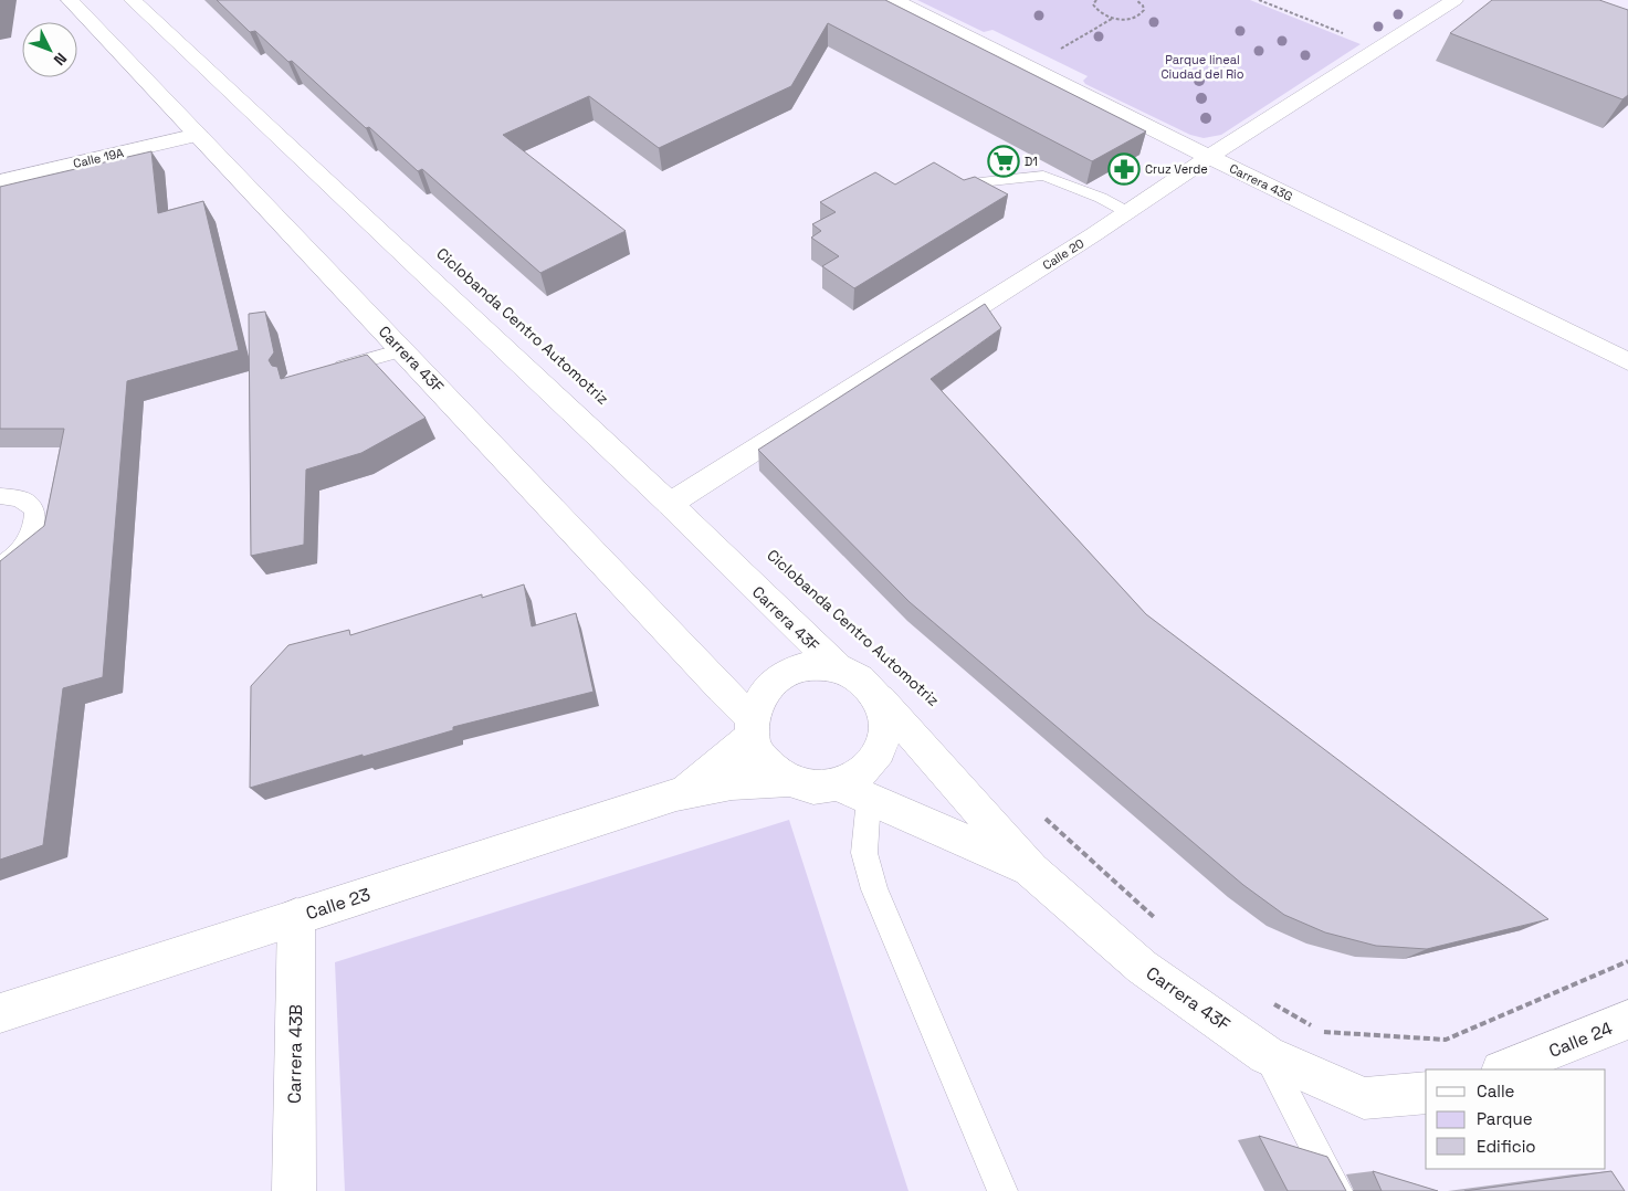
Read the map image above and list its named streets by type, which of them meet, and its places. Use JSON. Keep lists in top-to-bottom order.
{
  "streets": {
    "street": [
      "Calle 19A",
      "Carrera 43G",
      "Calle 20",
      "Carrera 43F",
      "Calle 23",
      "Calle 24",
      "Carrera 43B"
    ]
  },
  "crossings": [
    ["Calle 19A", "Carrera 43F"],
    ["Carrera 43G", "Calle 20"],
    ["Calle 20", "Carrera 43F"],
    ["Carrera 43F", "Calle 23"],
    ["Calle 23", "Carrera 43B"]
  ],
  "parks": ["Parque lineal Ciudad del Rio"],
  "places": {
    "supermarket": ["D1"],
    "pharmacy": ["Cruz Verde"]
  },
  "legend": ["Calle", "Parque", "Edificio"],
  "north": "bottom right"
}
